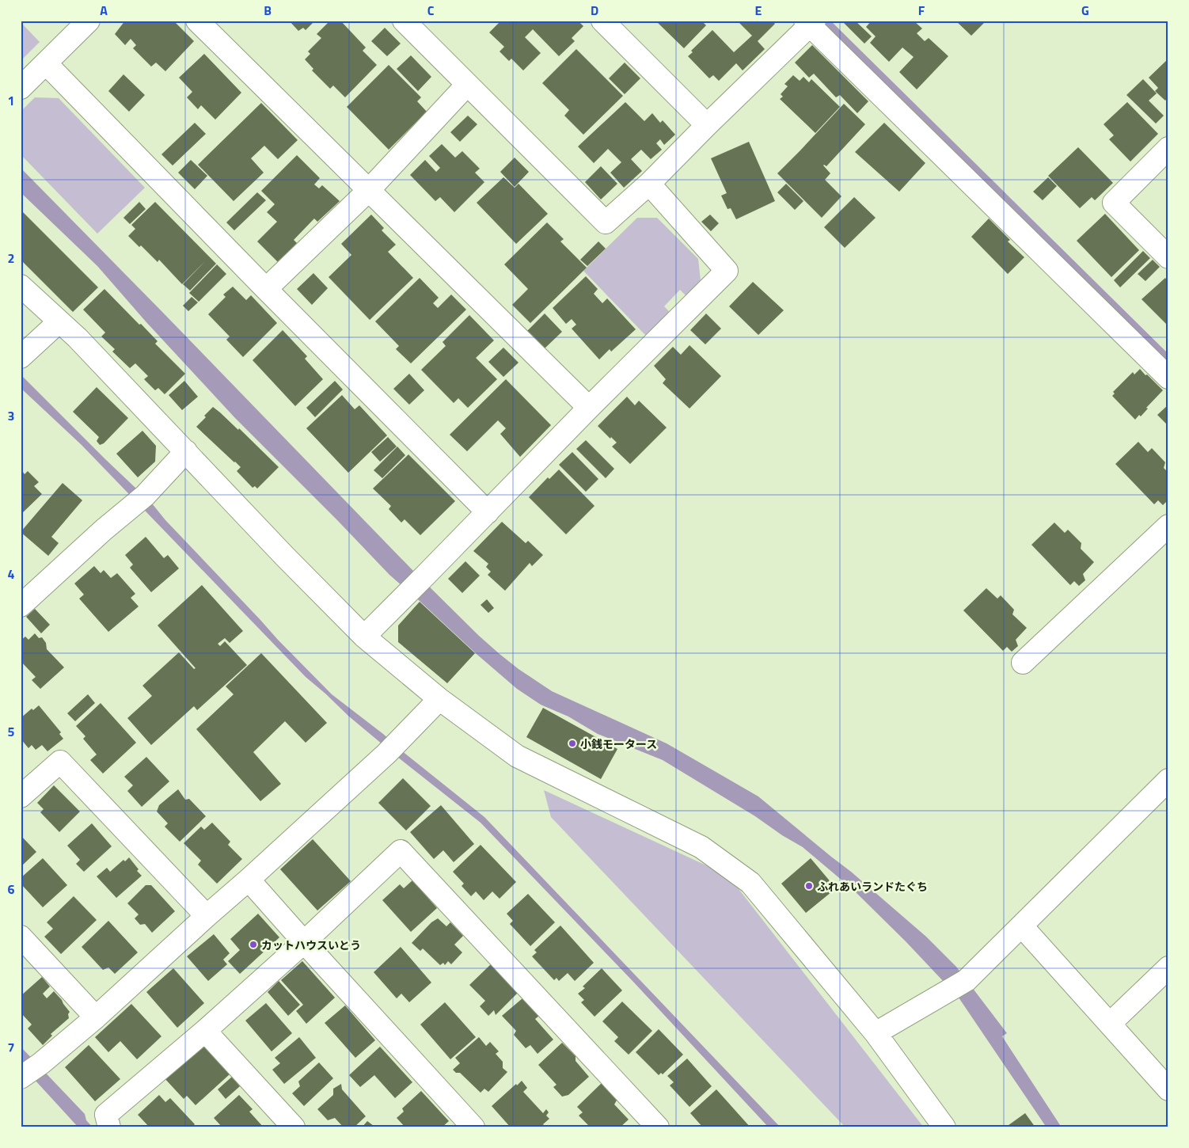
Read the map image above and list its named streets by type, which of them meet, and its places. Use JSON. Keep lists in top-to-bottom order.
{
  "places": ["小銭モータース", "ふれあいランドたぐち", "カットハウスいとう"],
  "grid": {
    "columns": [
      "A",
      "B",
      "C",
      "D",
      "E",
      "F",
      "G"
    ],
    "rows": [
      "1",
      "2",
      "3",
      "4",
      "5",
      "6",
      "7"
    ]
  }
}
